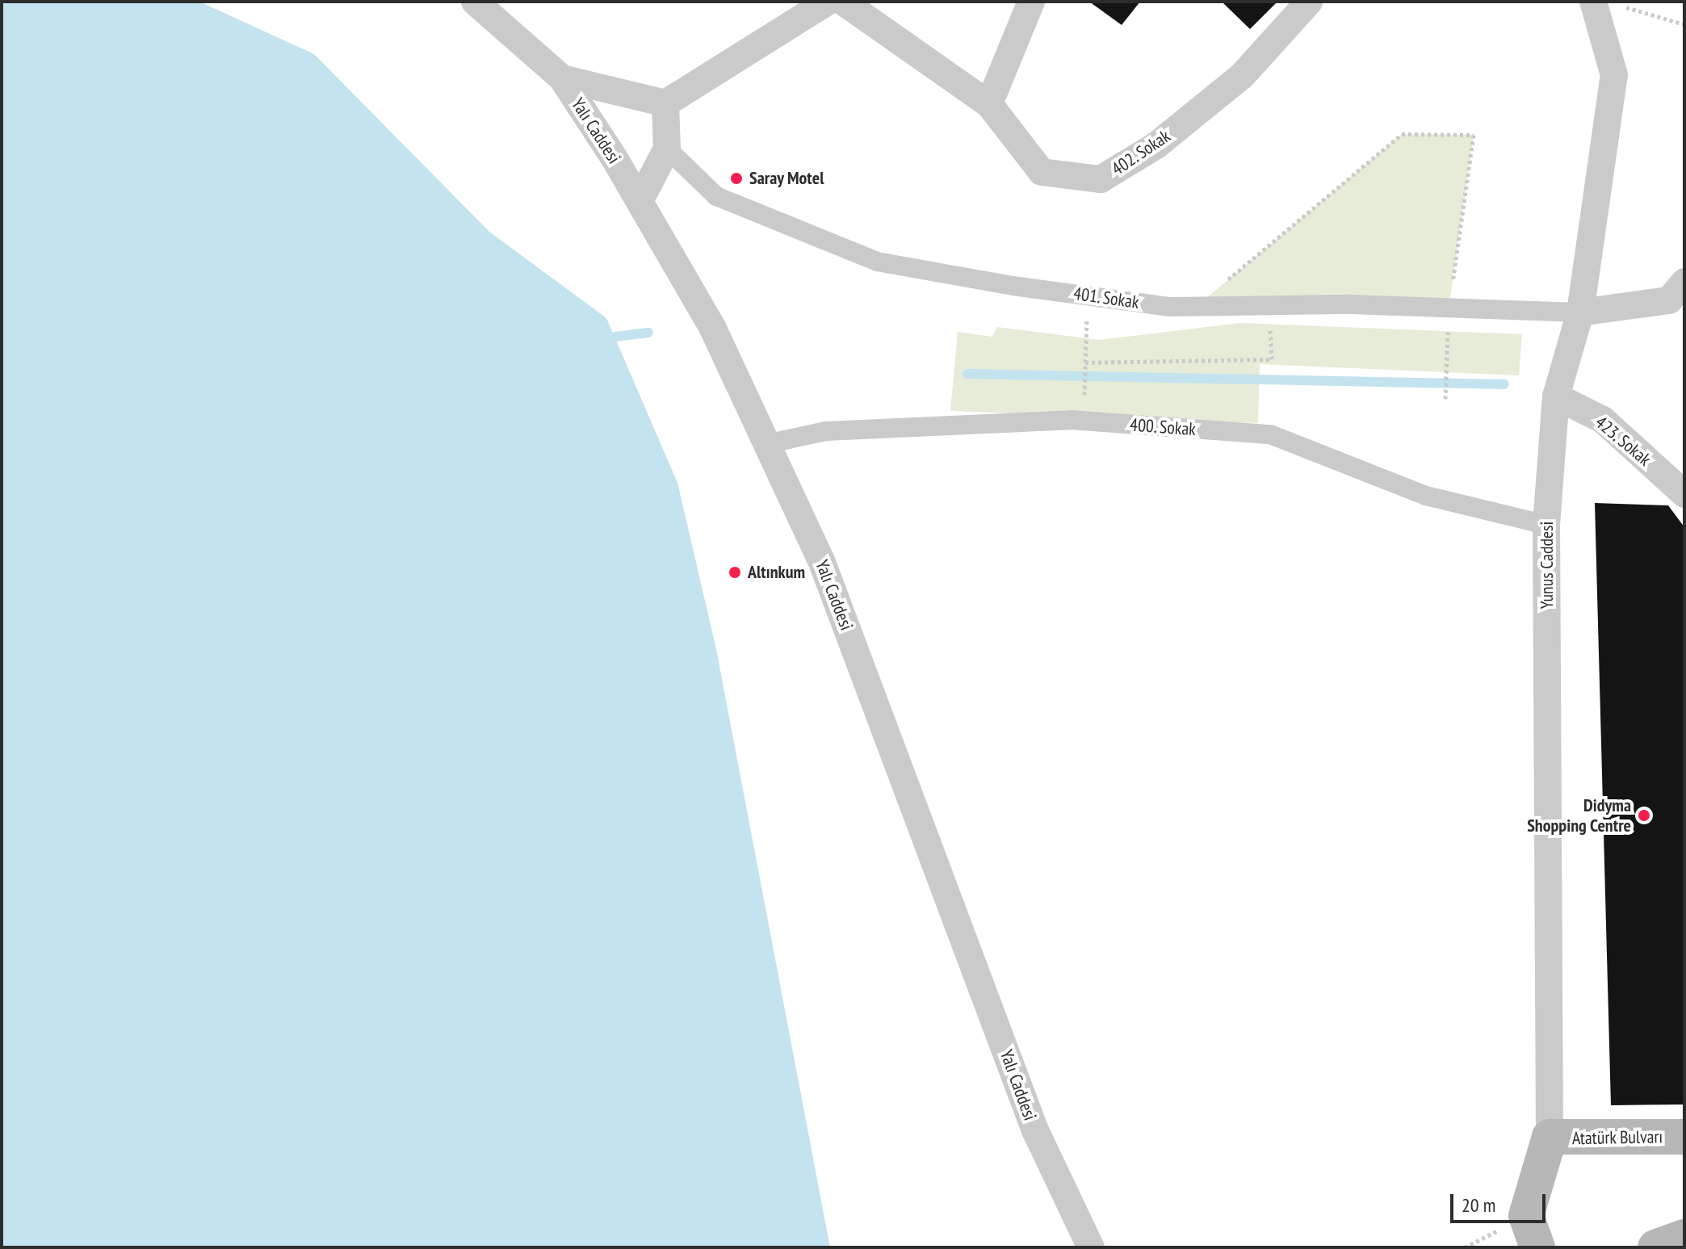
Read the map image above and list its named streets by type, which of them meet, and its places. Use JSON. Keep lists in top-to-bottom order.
{
  "streets": {
    "main road": ["Atatürk Bulvarı"],
    "street": [
      "Yalı Caddesi",
      "402. Sokak",
      "401. Sokak",
      "400. Sokak",
      "423. Sokak",
      "Yunus Caddesi"
    ]
  },
  "crossings": [
    ["Yalı Caddesi", "400. Sokak"],
    ["401. Sokak", "Yunus Caddesi"],
    ["400. Sokak", "Yunus Caddesi"],
    ["423. Sokak", "Yunus Caddesi"],
    ["Yunus Caddesi", "Atatürk Bulvarı"]
  ],
  "places": ["Saray Motel", "Altınkum", "Didyma Shopping Centre"],
  "scale_bar": "20 m"
}
